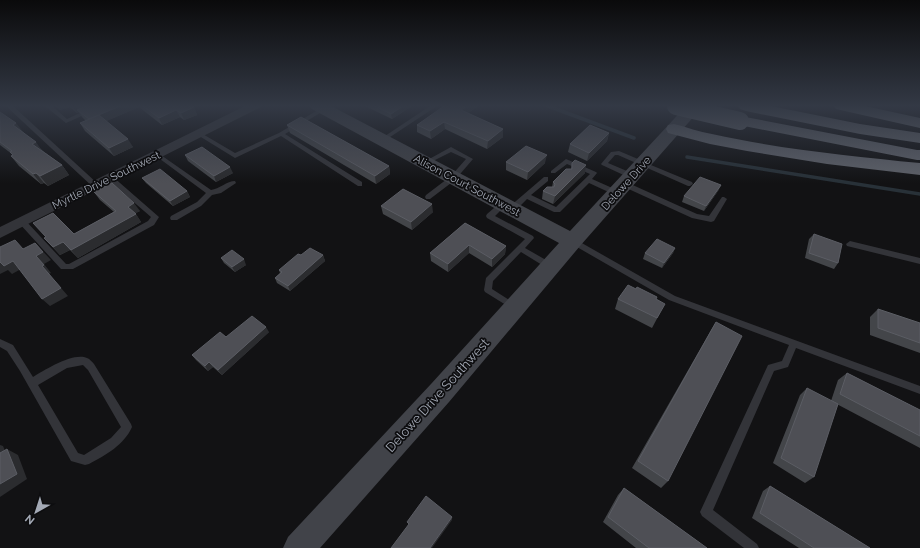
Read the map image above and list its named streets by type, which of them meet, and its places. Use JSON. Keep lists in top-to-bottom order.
{
  "streets": {
    "street": [
      "Myrtle Drive Southwest",
      "Delowe Drive",
      "Alison Court Southwest",
      "Delowe Drive Southwest"
    ]
  },
  "crossings": [
    ["Delowe Drive", "Alison Court Southwest"],
    ["Delowe Drive", "Delowe Drive Southwest"],
    ["Alison Court Southwest", "Delowe Drive Southwest"]
  ],
  "north": "bottom left"
}
